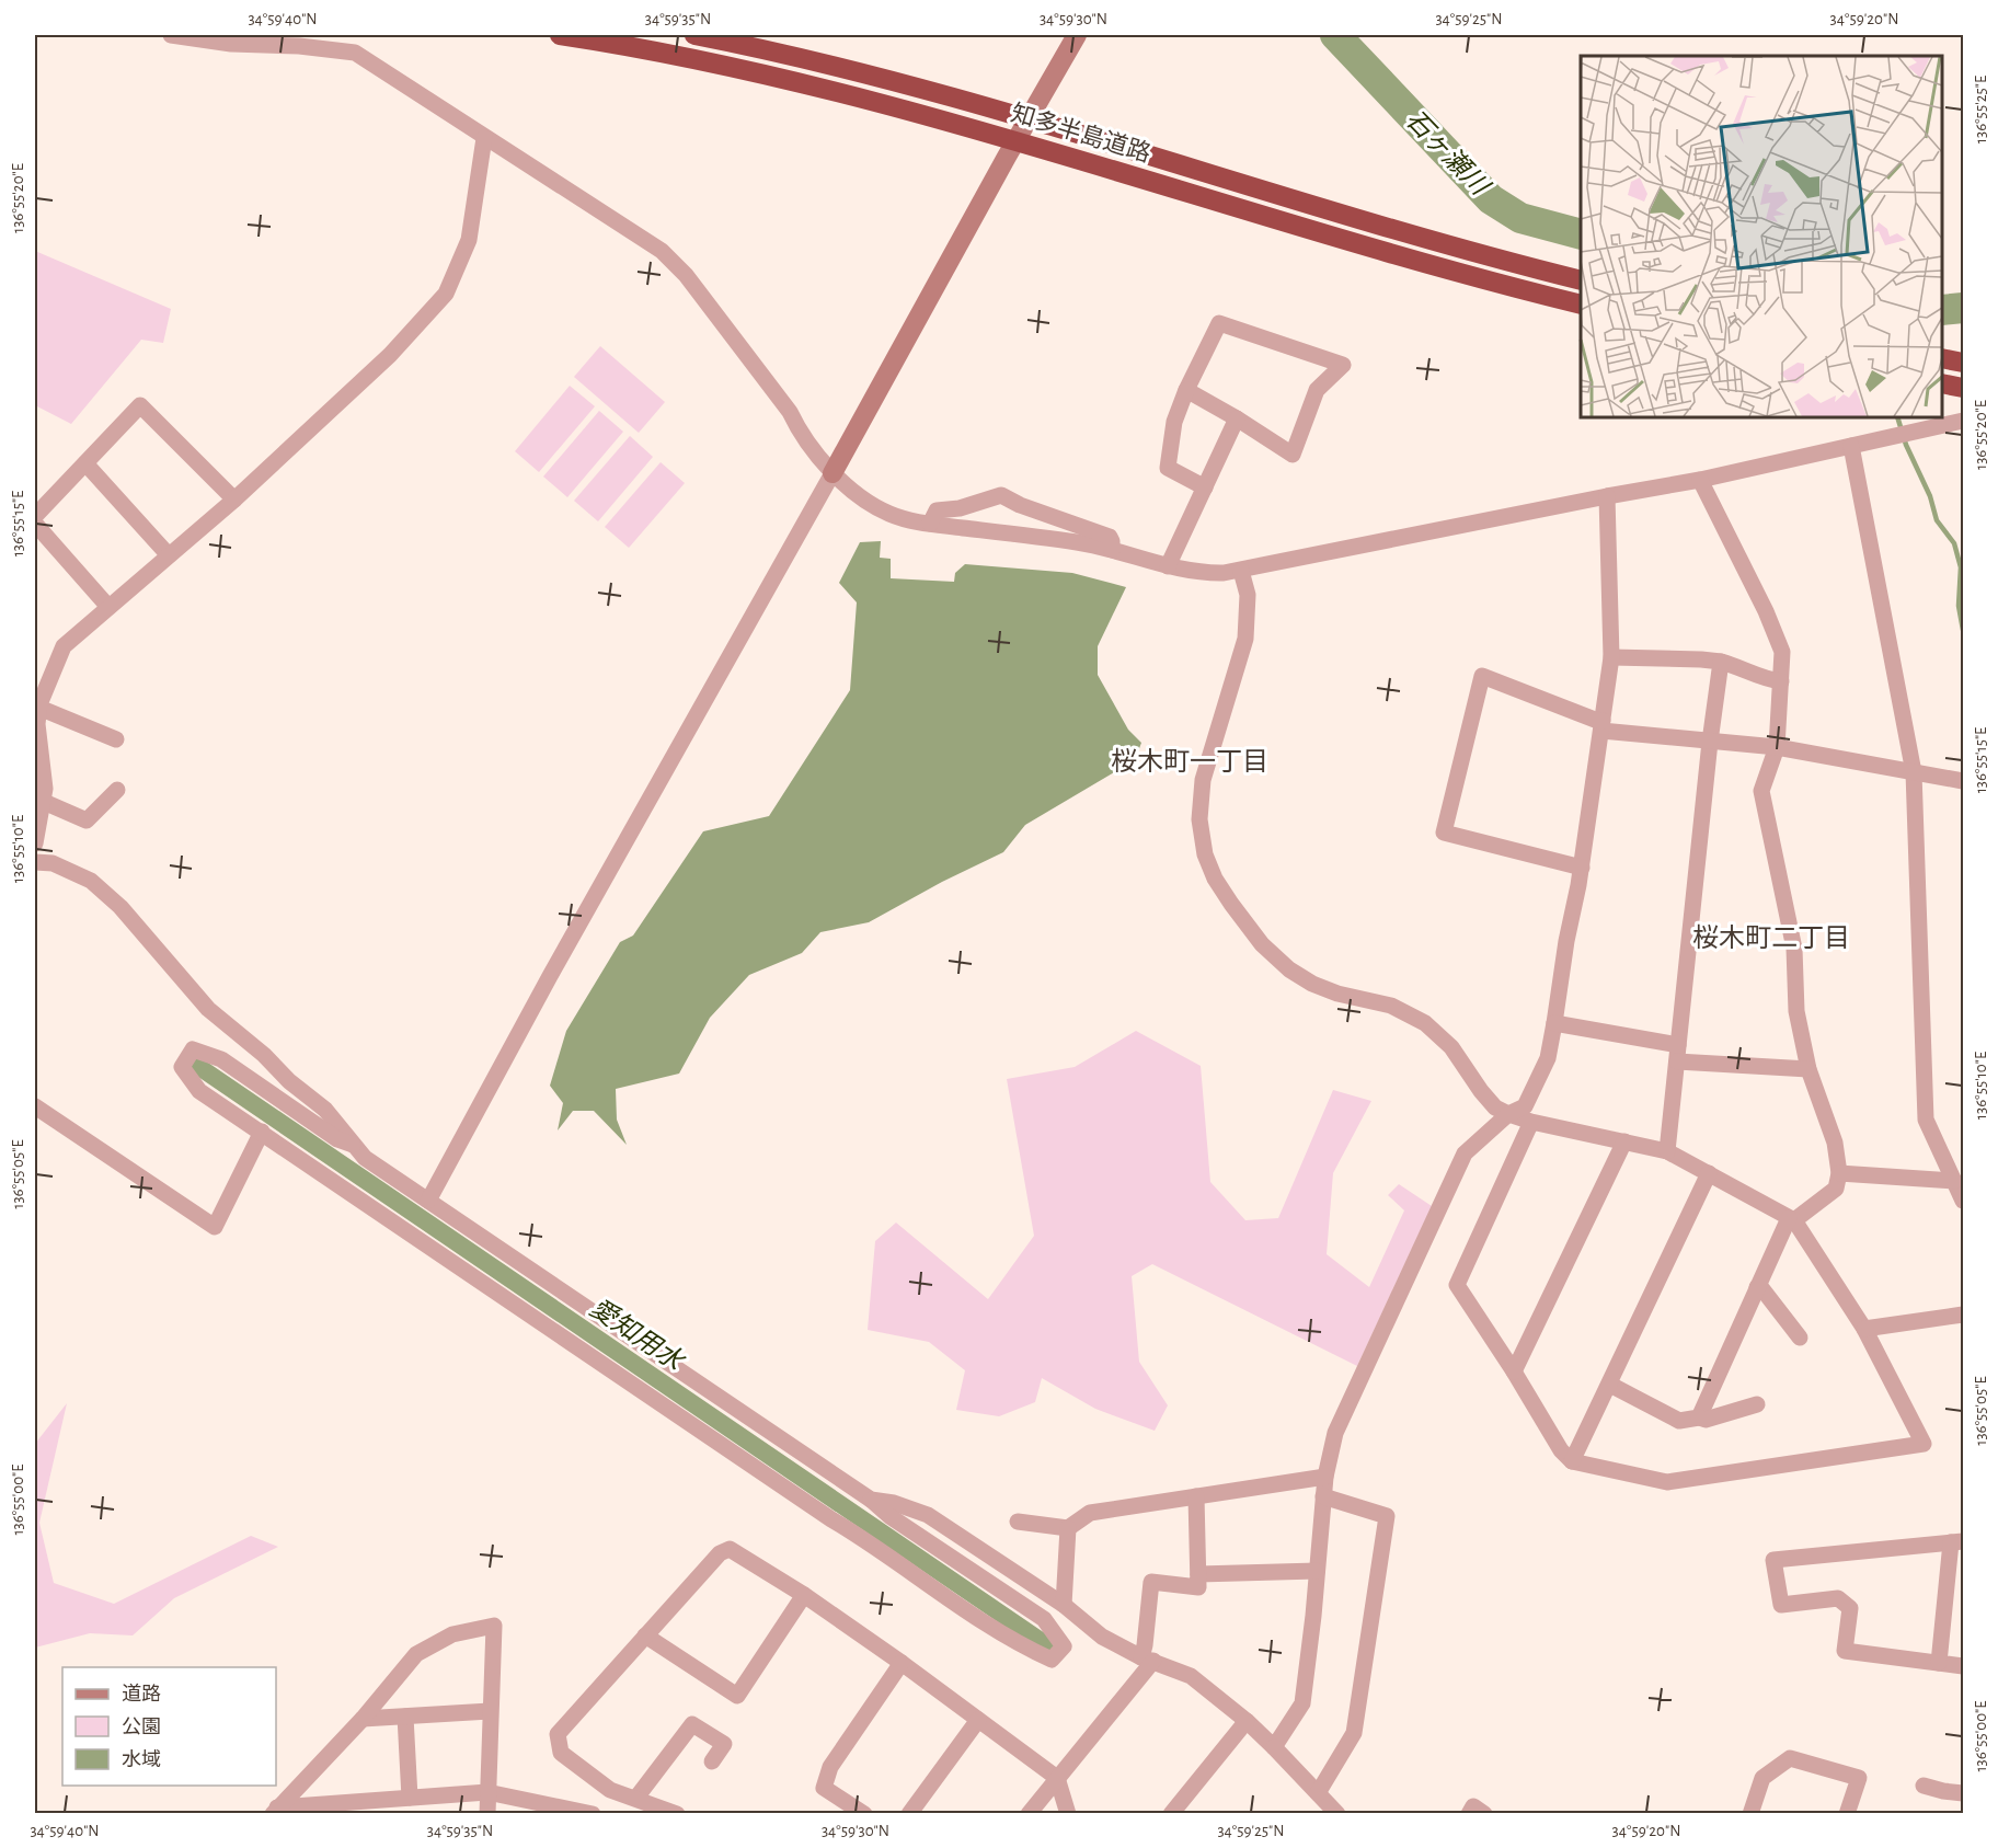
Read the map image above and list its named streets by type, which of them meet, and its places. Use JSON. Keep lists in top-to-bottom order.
{
  "streets": {
    "highway": ["知多半島道路"]
  },
  "districts": ["桜木町一丁目", "桜木町二丁目"],
  "water": ["石ヶ瀬川", "愛知用水"],
  "legend": ["道路", "公園", "水域"],
  "coordinates": [
    "34°59'40\"N",
    "34°59'35\"N",
    "34°59'30\"N",
    "34°59'25\"N",
    "34°59'20\"N",
    "136°55'25\"E",
    "136°55'20\"E",
    "136°55'15\"E",
    "136°55'10\"E",
    "136°55'05\"E",
    "136°55'00\"E"
  ]
}
